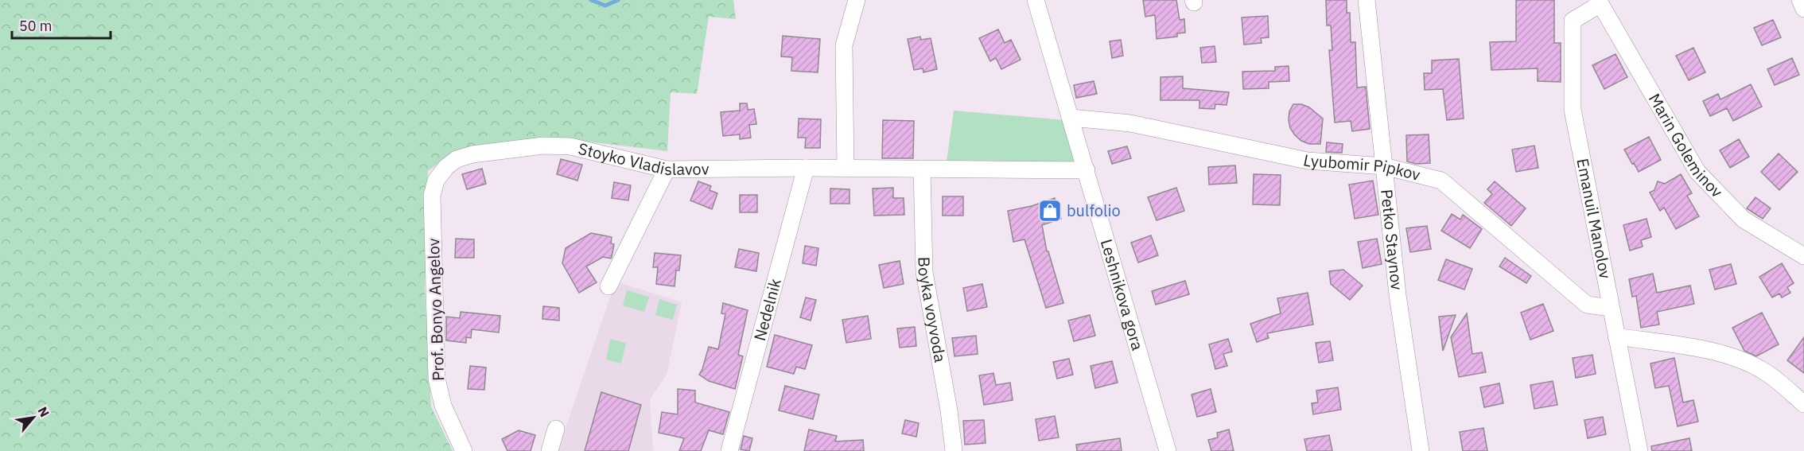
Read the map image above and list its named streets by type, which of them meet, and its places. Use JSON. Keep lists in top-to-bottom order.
{
  "streets": {
    "street": [
      "Marin Goleminov",
      "Stoyko Vladislavov",
      "Lyubomir Pipkov",
      "Emanuil Manolov",
      "Petko Staynov",
      "Leshnikova gora",
      "Prof. Bonyo Angelov",
      "Nedelnik",
      "Boyka voyvoda"
    ]
  },
  "crossings": [
    ["Marin Goleminov", "Emanuil Manolov"],
    ["Stoyko Vladislavov", "Leshnikova gora"],
    ["Stoyko Vladislavov", "Prof. Bonyo Angelov"],
    ["Stoyko Vladislavov", "Nedelnik"],
    ["Stoyko Vladislavov", "Boyka voyvoda"],
    ["Lyubomir Pipkov", "Emanuil Manolov"],
    ["Lyubomir Pipkov", "Petko Staynov"],
    ["Lyubomir Pipkov", "Leshnikova gora"]
  ],
  "places": {
    "shop": ["bulfolio"]
  },
  "scale_bar": "50 m",
  "north": "top right"
}
